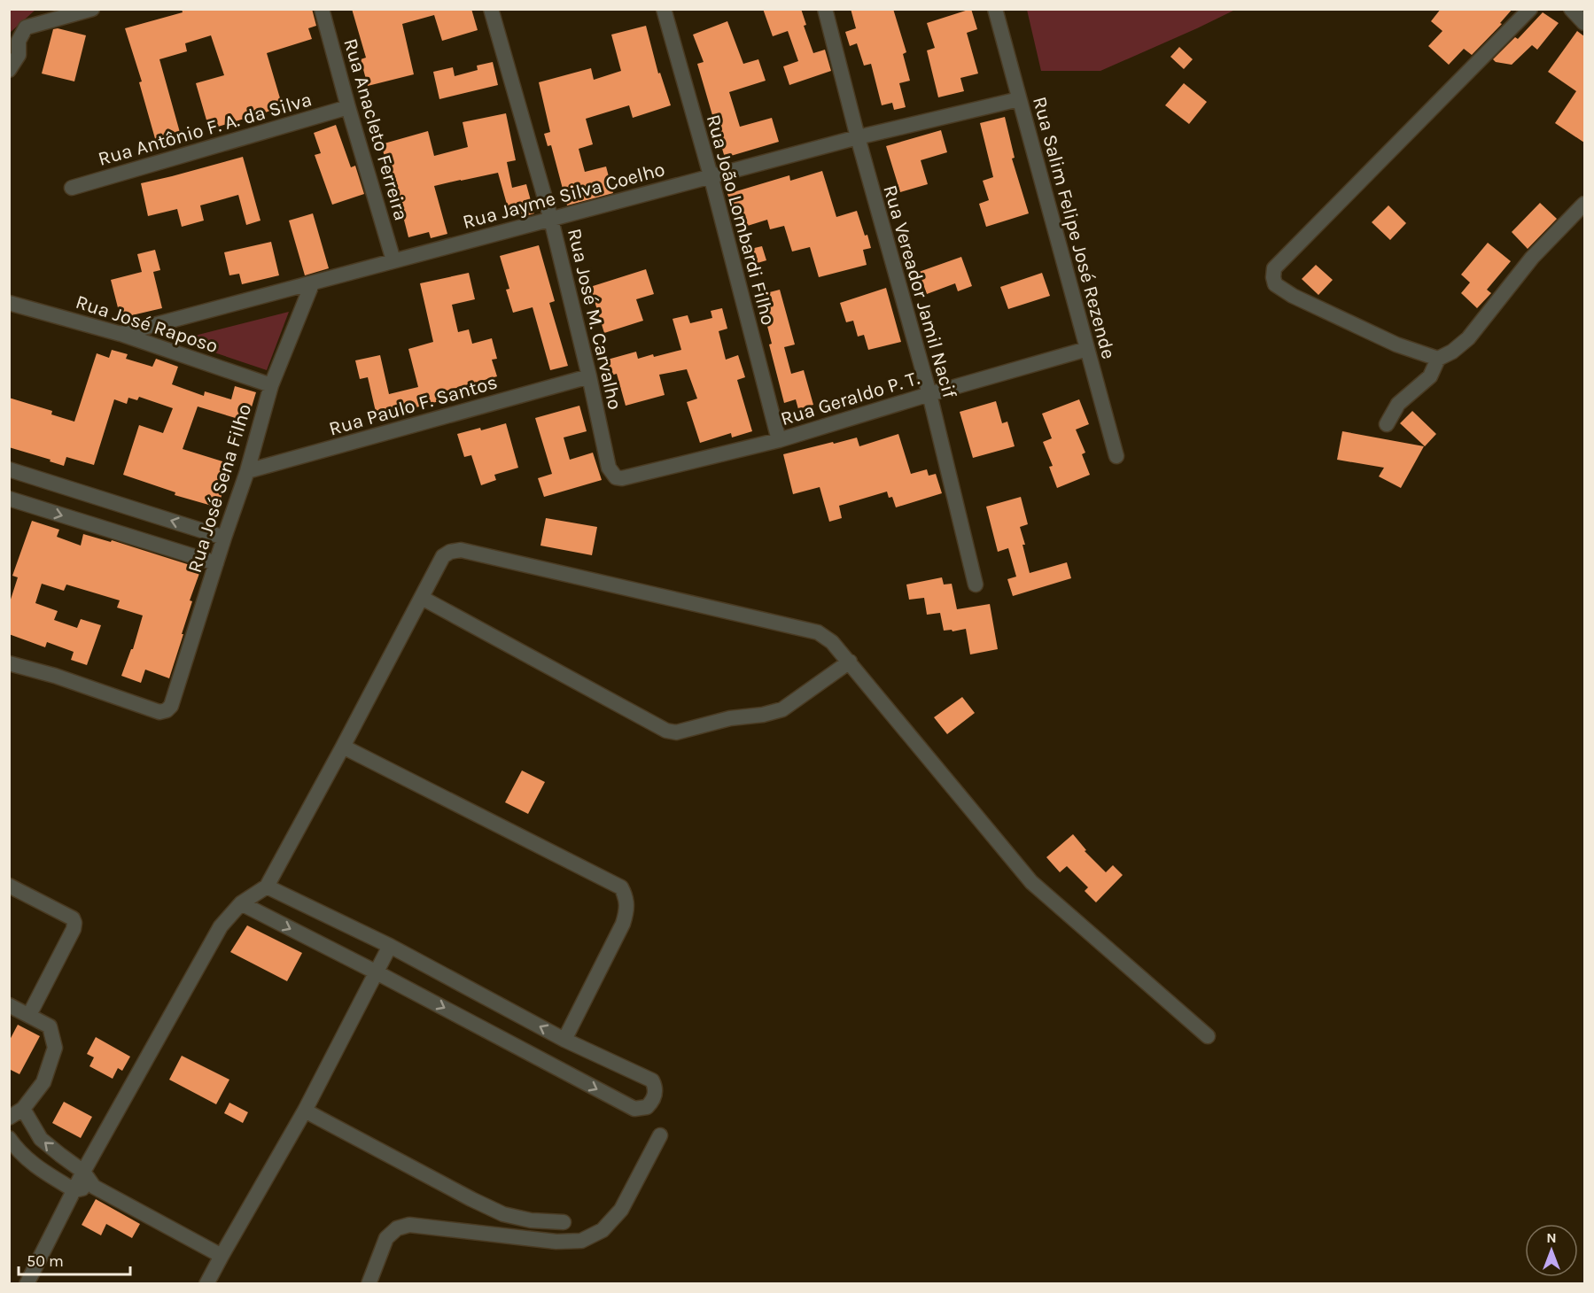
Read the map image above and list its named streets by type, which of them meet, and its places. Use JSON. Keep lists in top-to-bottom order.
{
  "streets": {
    "street": [
      "Rua Antônio F. A. da Silva",
      "Rua Anacleto Ferreira",
      "Rua Jayme Silva Coelho",
      "Rua João Lombardi Filho",
      "Rua Salim Felipe José Rezende",
      "Rua Vereador Jamil Nacif",
      "Rua José M. Carvalho",
      "Rua José Raposo",
      "Rua Geraldo P. T.",
      "Rua Paulo F. Santos",
      "Rua José Sena Filho"
    ]
  },
  "crossings": [
    ["Rua Antônio F. A. da Silva", "Rua Anacleto Ferreira"],
    ["Rua Anacleto Ferreira", "Rua Jayme Silva Coelho"],
    ["Rua Jayme Silva Coelho", "Rua João Lombardi Filho"],
    ["Rua Jayme Silva Coelho", "Rua Salim Felipe José Rezende"],
    ["Rua Jayme Silva Coelho", "Rua Vereador Jamil Nacif"],
    ["Rua Jayme Silva Coelho", "Rua José M. Carvalho"],
    ["Rua Jayme Silva Coelho", "Rua José Raposo"],
    ["Rua Jayme Silva Coelho", "Rua José Sena Filho"],
    ["Rua João Lombardi Filho", "Rua Geraldo P. T."],
    ["Rua Salim Felipe José Rezende", "Rua Geraldo P. T."],
    ["Rua Vereador Jamil Nacif", "Rua Geraldo P. T."],
    ["Rua José M. Carvalho", "Rua Geraldo P. T."],
    ["Rua José M. Carvalho", "Rua Paulo F. Santos"],
    ["Rua José Raposo", "Rua José Sena Filho"],
    ["Rua Paulo F. Santos", "Rua José Sena Filho"]
  ],
  "scale_bar": "50 m",
  "north": "top"
}
